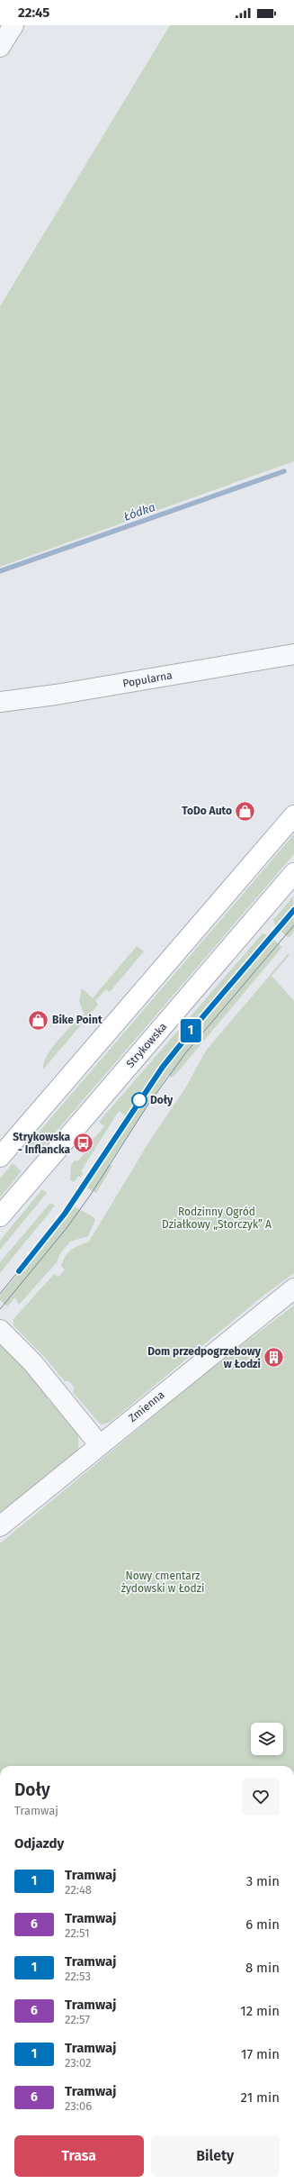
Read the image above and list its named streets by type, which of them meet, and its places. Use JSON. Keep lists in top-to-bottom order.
{
  "streets": {
    "main road": ["Strykowska"],
    "street": ["Popularna", "Zmienna"]
  },
  "water": ["Łódka"],
  "parks": ["Rodzinny Ogród Działkowy „Storczyk” A", "Nowy cmentarz żydowski w Łodzi"],
  "places": {
    "shop": ["ToDo Auto", "Bike Point"],
    "other": ["Doły"],
    "bus stop": ["Strykowska - Inflancka"],
    "building": ["Dom przedpogrzebowy w Łodzi"]
  },
  "lines": ["tram line 1"],
  "page": {
    "status": "22:45",
    "on_map": "1",
    "heading": [
      ["Doły", "Tramwaj"],
      "Odjazdy"
    ],
    "list": [
      {
        "mark": "1",
        "name": "Tramwaj",
        "note": "22:48",
        "value": "3 min"
      },
      {
        "mark": "6",
        "name": "Tramwaj",
        "note": "22:51",
        "value": "6 min"
      },
      {
        "mark": "1",
        "name": "Tramwaj",
        "note": "22:53",
        "value": "8 min"
      },
      {
        "mark": "6",
        "name": "Tramwaj",
        "note": "22:57",
        "value": "12 min"
      },
      {
        "mark": "1",
        "name": "Tramwaj",
        "note": "23:02",
        "value": "17 min"
      },
      {
        "mark": "6",
        "name": "Tramwaj",
        "note": "23:06",
        "value": "21 min"
      }
    ],
    "buttons": ["Trasa", "Bilety"]
  }
}
